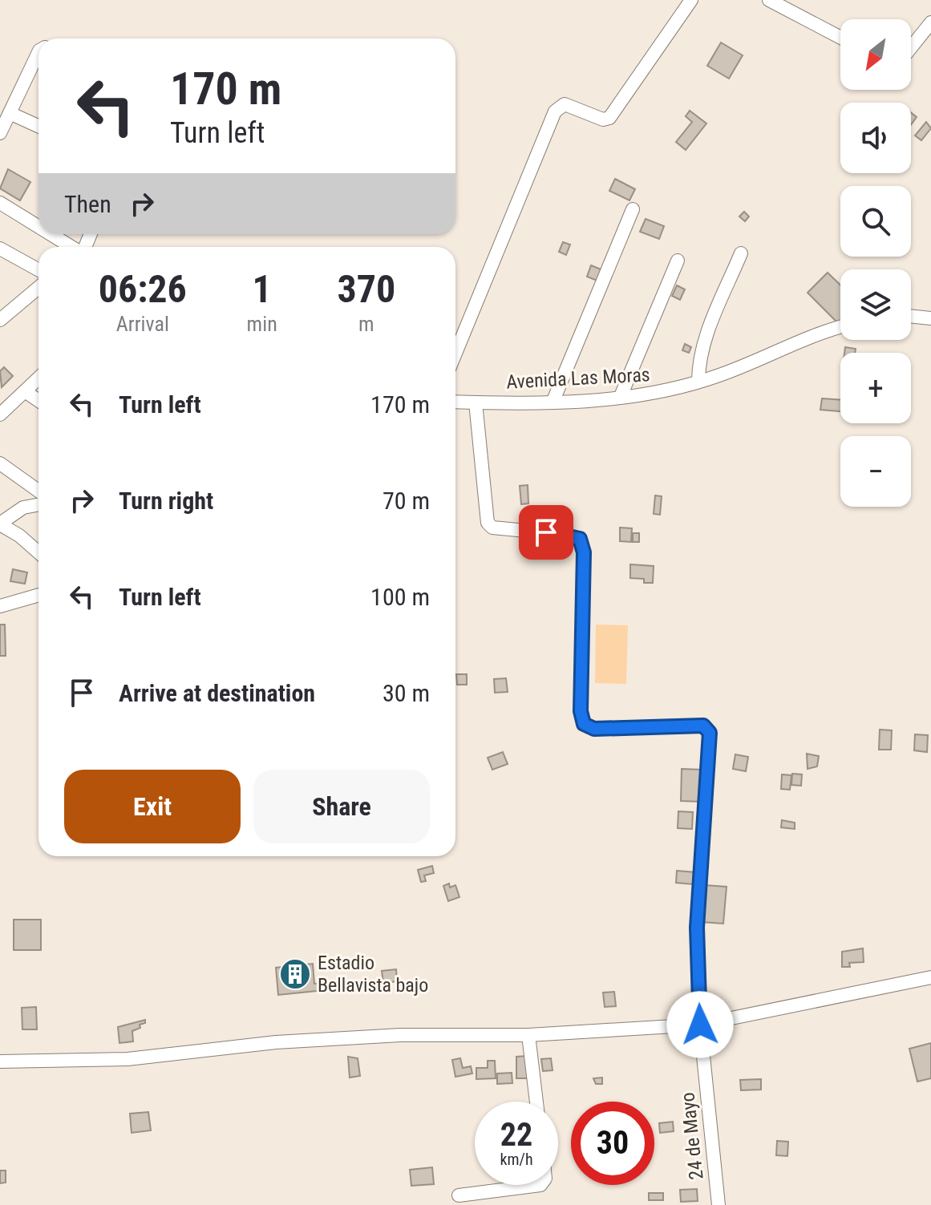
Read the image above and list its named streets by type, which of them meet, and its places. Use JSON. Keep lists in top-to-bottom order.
{
  "streets": {
    "street": ["Avenida Las Moras", "24 de Mayo"]
  },
  "crossings": [
    ["Avenida Las Moras", "24 de Mayo"]
  ],
  "places": {
    "building": ["Estadio Bellavista bajo"]
  },
  "north": "bottom left",
  "page": {
    "map_buttons": ["+", "−"],
    "turn": ["170 m", "Turn left"],
    "then": "Then",
    "eta": [
      "06:26",
      "Arrival",
      "1",
      "min",
      "370",
      "m"
    ],
    "list": [
      {
        "name": "Turn left",
        "value": "170 m"
      },
      {
        "name": "Turn right",
        "value": "70 m"
      },
      {
        "name": "Turn left",
        "value": "100 m"
      },
      {
        "name": "Arrive at destination",
        "value": "30 m"
      }
    ],
    "buttons": ["Exit", "Share"],
    "speed": "22 km/h",
    "limit": "30"
  }
}
